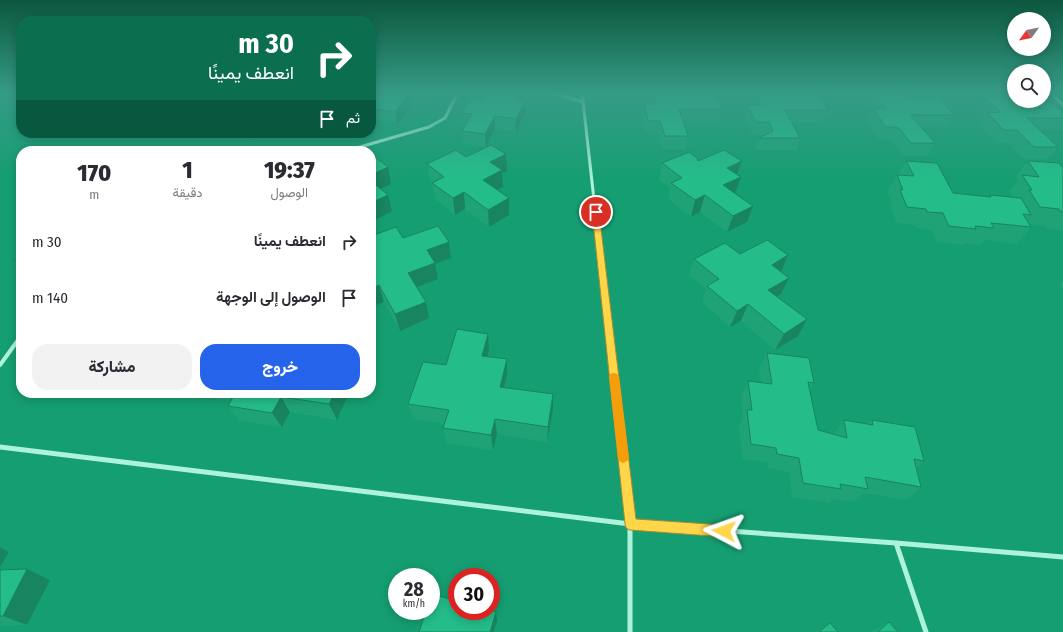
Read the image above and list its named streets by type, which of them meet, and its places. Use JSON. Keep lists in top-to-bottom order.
{
  "north": "bottom left",
  "page": {
    "turn": ["30 m", "انعطف يمينًا"],
    "then": "ثم",
    "eta": [
      "19:37",
      "الوصول",
      "1",
      "دقيقة",
      "170",
      "m"
    ],
    "list": [
      {
        "name": "انعطف يمينًا",
        "value": "30 m"
      },
      {
        "name": "الوصول إلى الوجهة",
        "value": "140 m"
      }
    ],
    "buttons": ["خروج", "مشاركة"],
    "speed": "28 km/h",
    "limit": "30"
  }
}
